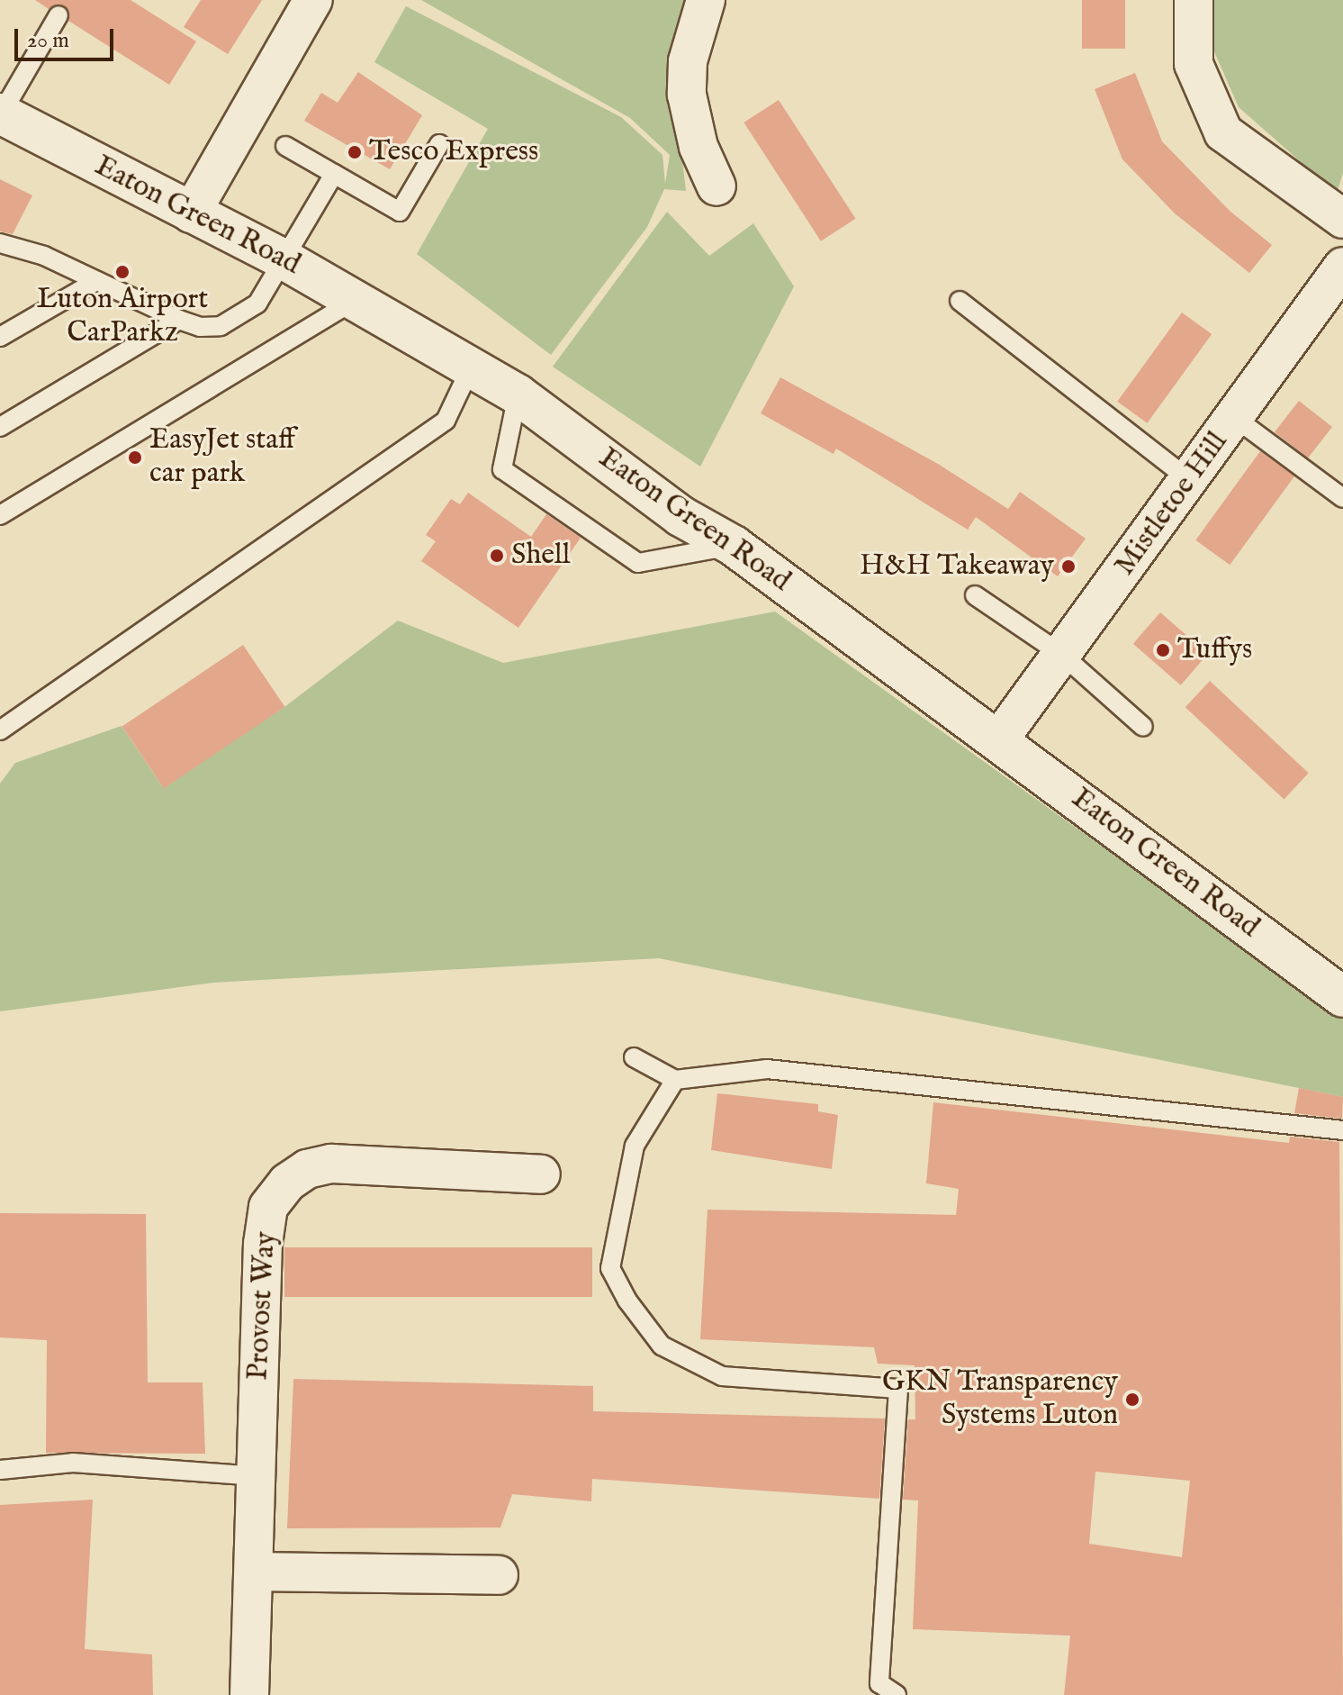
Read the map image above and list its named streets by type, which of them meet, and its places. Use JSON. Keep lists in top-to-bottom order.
{
  "streets": {
    "street": ["Eaton Green Road", "Mistletoe Hill", "Provost Way"]
  },
  "crossings": [
    ["Eaton Green Road", "Mistletoe Hill"]
  ],
  "places": [
    "Tesco Express",
    "Luton Airport CarParkz",
    "EasyJet staff car park",
    "Shell",
    "H&H Takeaway",
    "Tuffys",
    "GKN Transparency Systems Luton"
  ],
  "scale_bar": "20 m"
}
